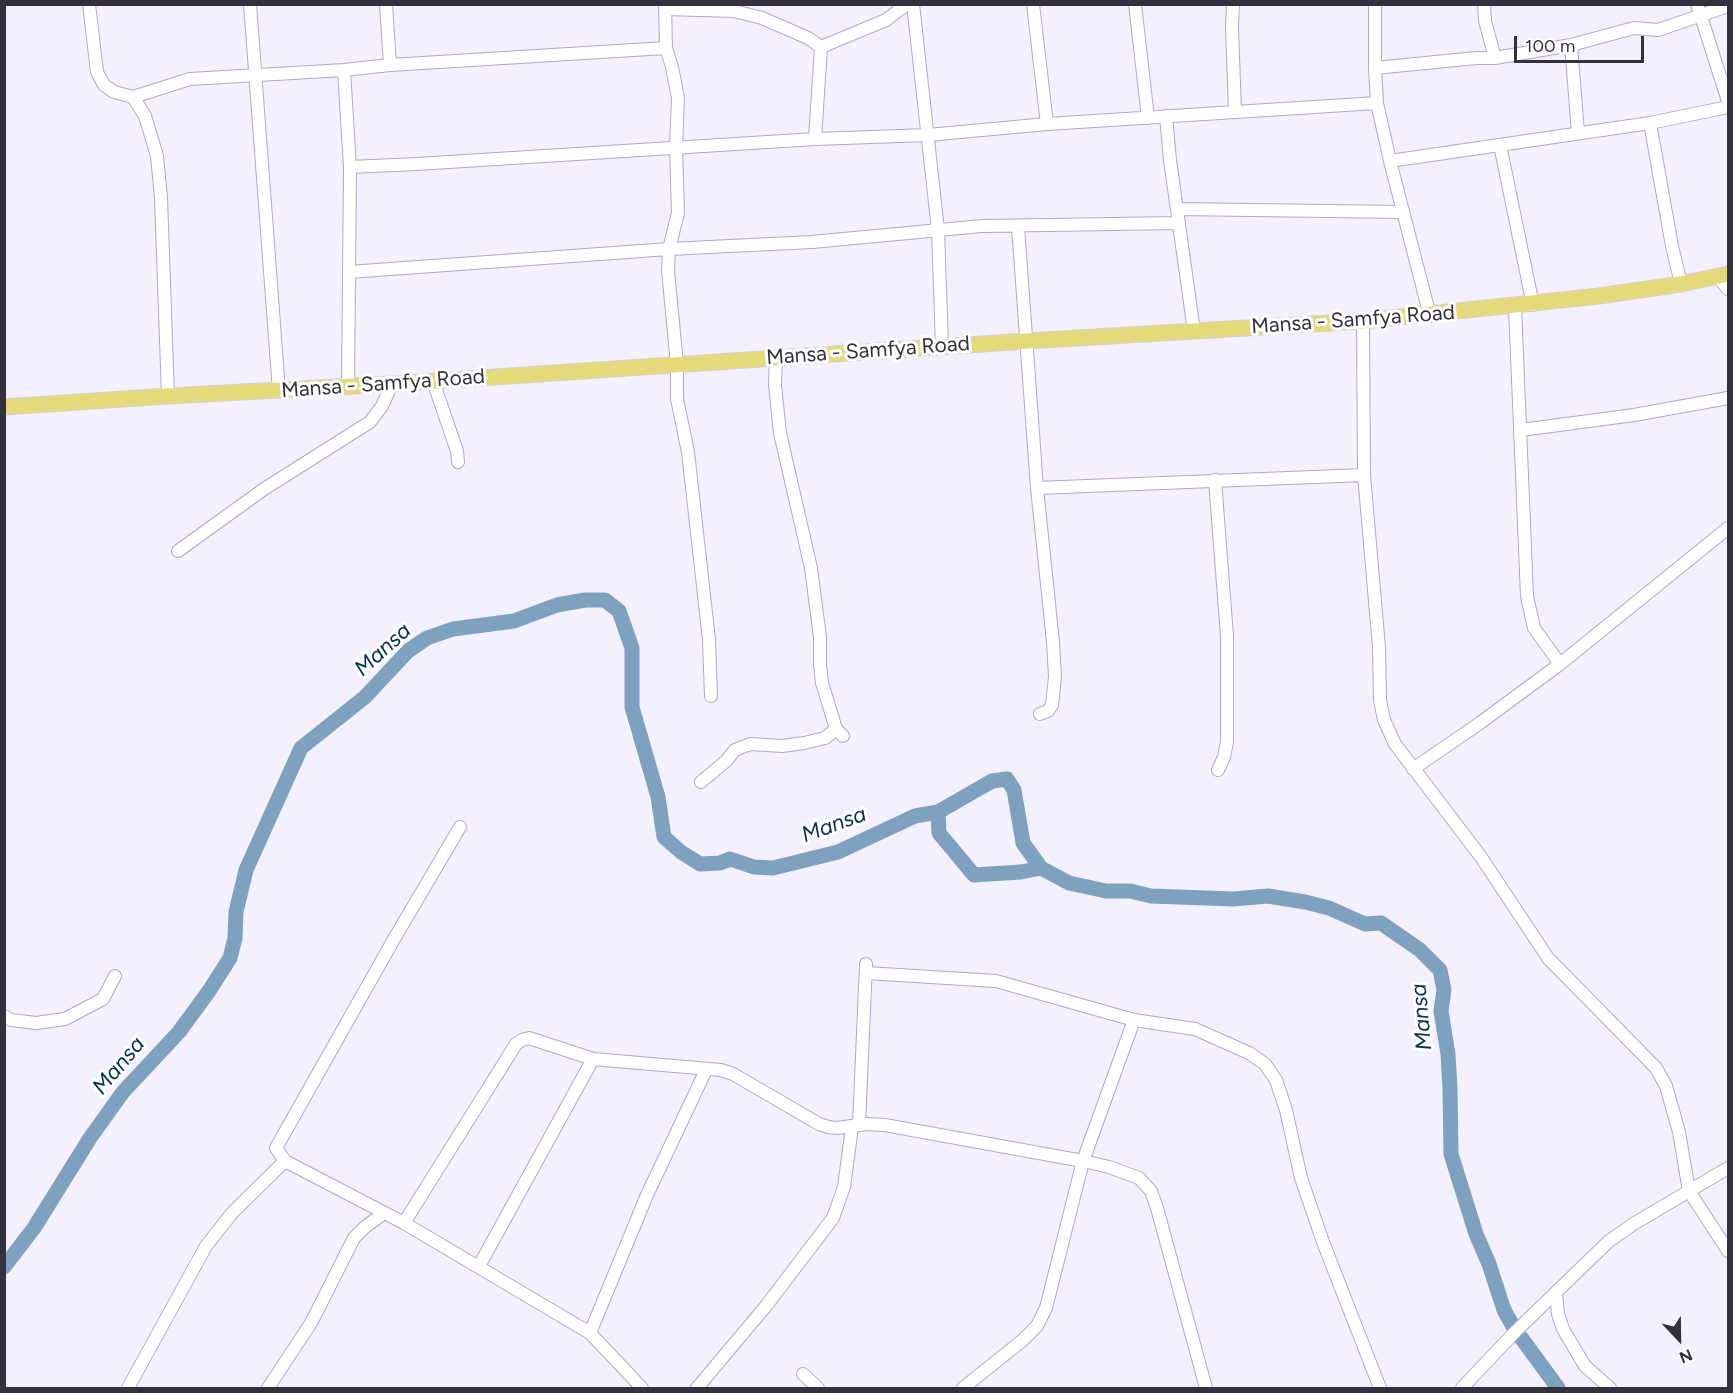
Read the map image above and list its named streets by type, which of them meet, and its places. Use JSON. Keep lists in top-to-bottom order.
{
  "streets": {
    "main road": ["Mansa - Samfya Road"]
  },
  "water": ["Mansa"],
  "scale_bar": "100 m",
  "north": "bottom"
}
